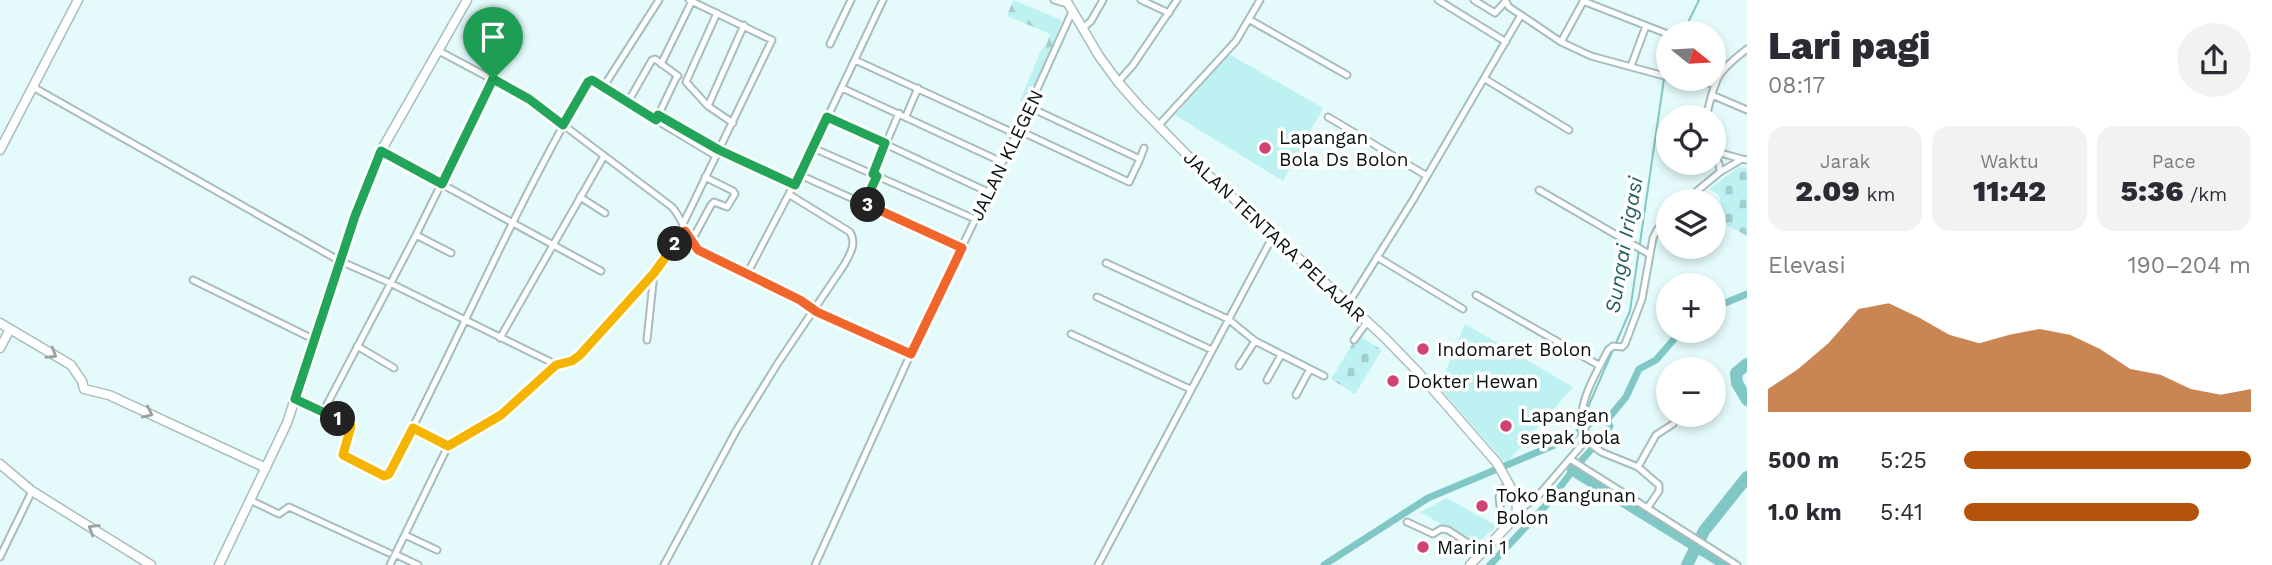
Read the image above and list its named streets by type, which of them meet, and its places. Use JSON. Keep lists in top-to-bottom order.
{
  "streets": {
    "street": ["JALAN KLEGEN", "JALAN TENTARA PELAJAR"]
  },
  "crossings": [
    ["JALAN KLEGEN", "JALAN TENTARA PELAJAR"]
  ],
  "water": ["Sungai Irigasi"],
  "places": [
    "Lapangan Bola Ds Bolon",
    "Indomaret Bolon",
    "Dokter Hewan",
    "Lapangan sepak bola",
    "Toko Bangunan Bolon",
    "Marini 1"
  ],
  "north": "right",
  "page": {
    "heading": ["Lari pagi", "08:17"],
    "map_buttons": ["+", "−"],
    "stats": [
      ["Jarak", "2.09 km"],
      ["Waktu", "11:42"],
      ["Pace", "5:36 /km"]
    ],
    "pins": ["3", "2", "1"],
    "chart": ["Elevasi", "190–204 m"],
    "list": [
      {
        "name": "500 m",
        "note": "5:25"
      },
      {
        "name": "1.0 km",
        "note": "5:41"
      }
    ]
  }
}
